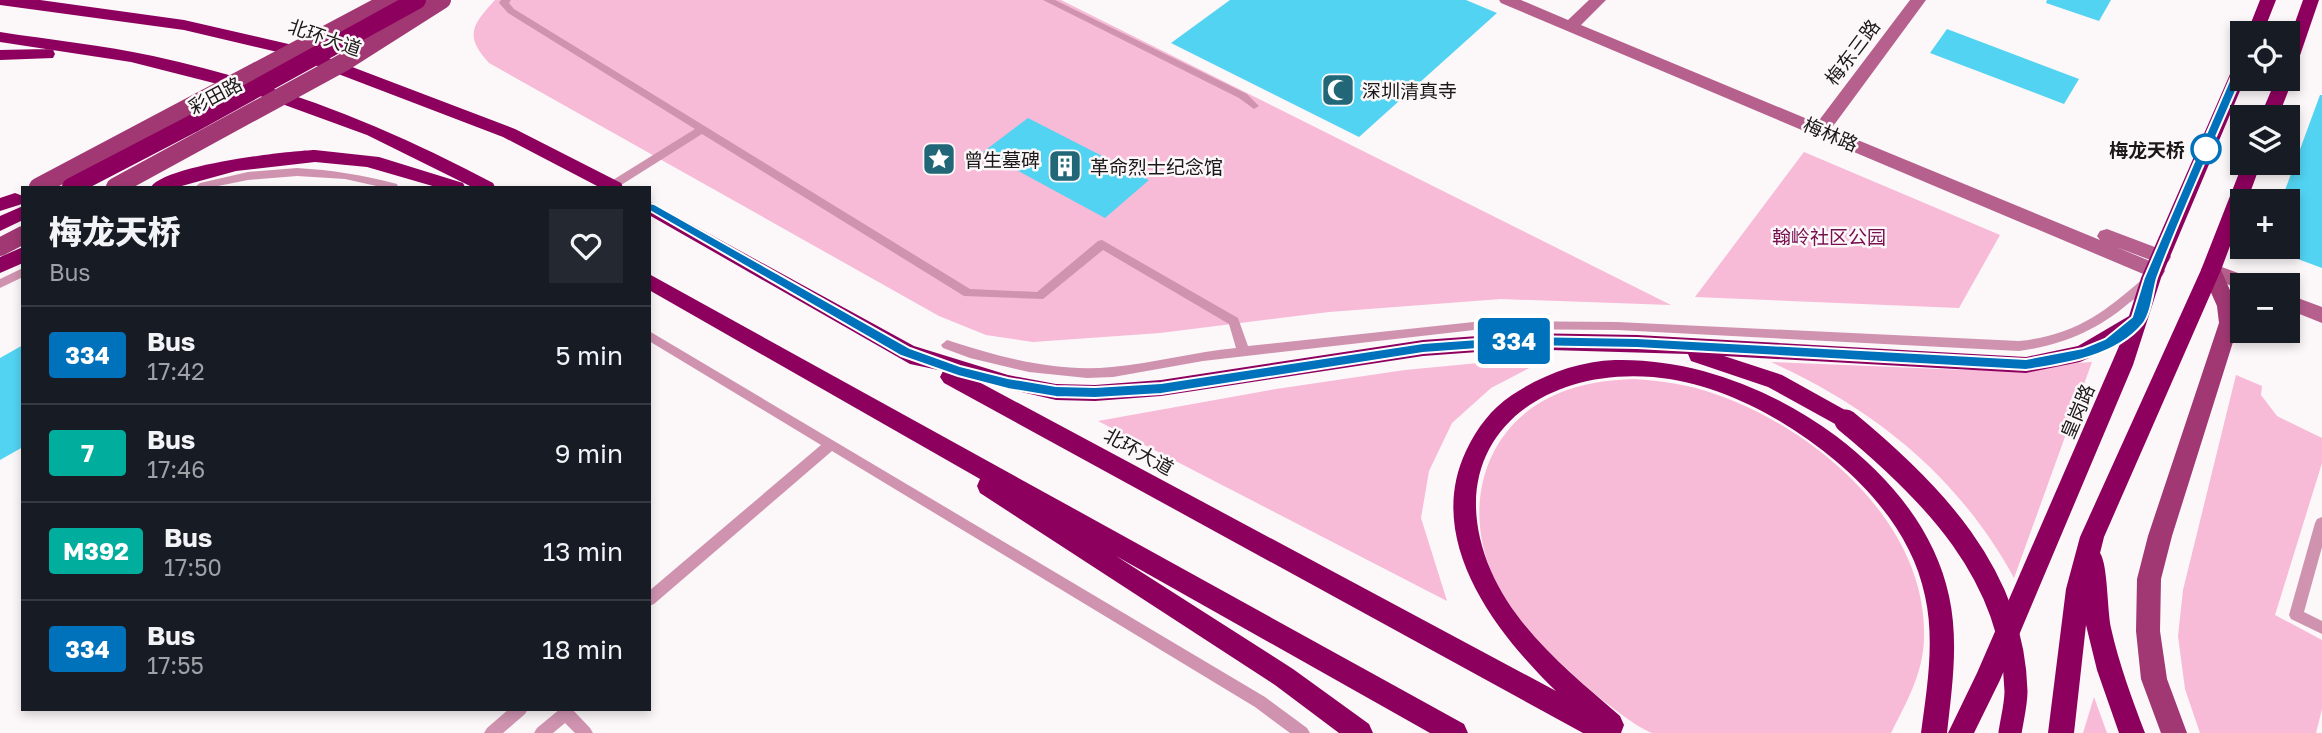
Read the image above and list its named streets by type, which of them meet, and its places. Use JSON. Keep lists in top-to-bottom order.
{
  "streets": {
    "highway": ["北环大道", "皇岗路"],
    "main road": ["梅东三路", "彩田路", "梅林路"]
  },
  "crossings": [
    ["梅东三路", "梅林路"],
    ["梅林路", "皇岗路"]
  ],
  "parks": ["翰岭社区公园"],
  "places": {
    "mosque": ["深圳清真寺"],
    "other": ["梅龙天桥"],
    "place": ["曾生墓碑"],
    "building": ["革命烈士纪念馆"]
  },
  "lines": ["bus line 334"],
  "page": {
    "on_map": "334",
    "map_buttons": ["+", "−"],
    "heading": ["梅龙天桥", "Bus"],
    "list": [
      {
        "mark": "334",
        "name": "Bus",
        "note": "17:42",
        "value": "5 min"
      },
      {
        "mark": "7",
        "name": "Bus",
        "note": "17:46",
        "value": "9 min"
      },
      {
        "mark": "M392",
        "name": "Bus",
        "note": "17:50",
        "value": "13 min"
      },
      {
        "mark": "334",
        "name": "Bus",
        "note": "17:55",
        "value": "18 min"
      }
    ]
  }
}
